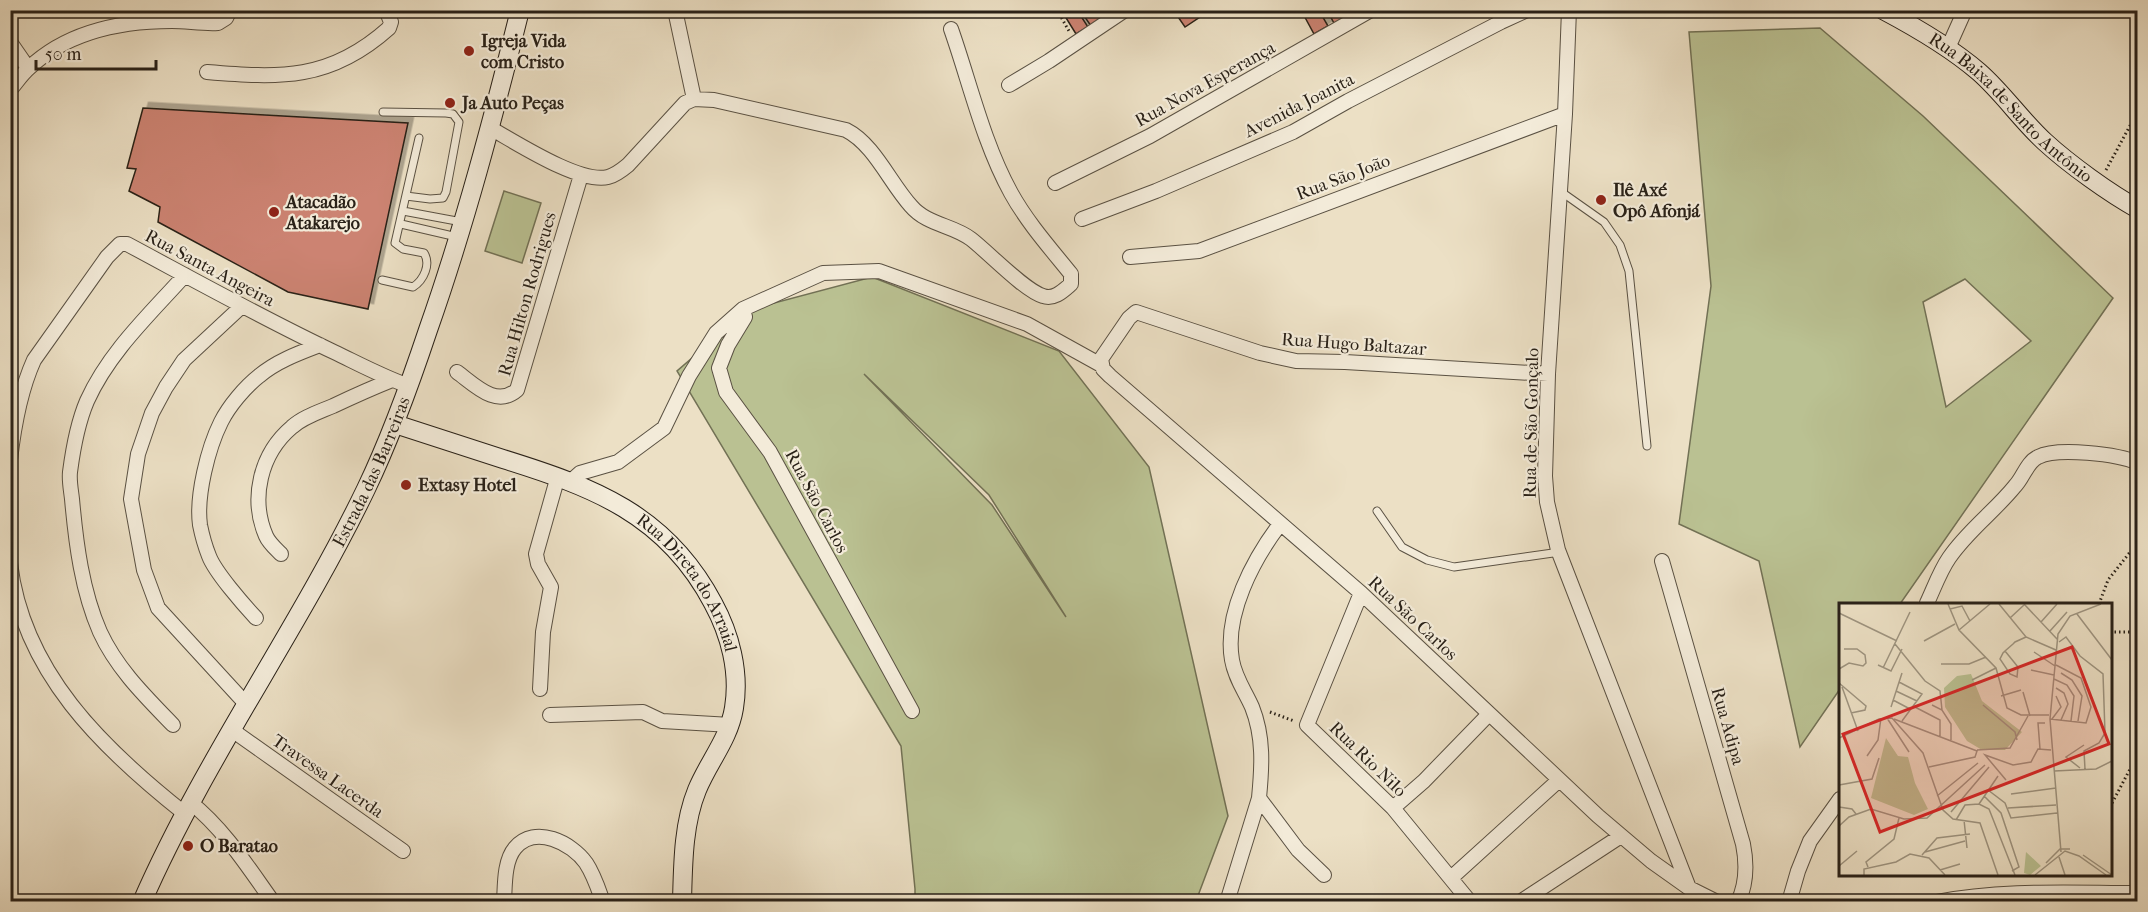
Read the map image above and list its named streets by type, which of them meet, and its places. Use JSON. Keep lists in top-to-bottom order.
{
  "streets": {
    "street": [
      "Rua Nova Esperança",
      "Avenida Joanita",
      "Rua Baixa de Santo Antônio",
      "Rua São João",
      "Rua Santa Angeira",
      "Rua Hilton Rodrigues",
      "Rua Hugo Baltazar",
      "Rua de São Gonçalo",
      "Estrada das Barreiras",
      "Rua São Carlos",
      "Rua Direta do Arraial",
      "Rua Adipa",
      "Rua Rio Nilo",
      "Travessa Lacerda"
    ]
  },
  "crossings": [
    ["Rua São João", "Rua de São Gonçalo"],
    ["Rua Santa Angeira", "Estrada das Barreiras"],
    ["Rua Hugo Baltazar", "Rua de São Gonçalo"],
    ["Rua Hugo Baltazar", "Rua São Carlos"],
    ["Rua de São Gonçalo", "Rua São Carlos"],
    ["Estrada das Barreiras", "Rua Direta do Arraial"],
    ["Estrada das Barreiras", "Travessa Lacerda"],
    ["Rua São Carlos", "Rua Rio Nilo"]
  ],
  "places": [
    "Igreja Vida com Cristo",
    "Ja Auto Peças",
    "Ilê Axé Opô Afonjá",
    "Atacadão Atakarejo",
    "Extasy Hotel",
    "O Baratao"
  ],
  "scale_bar": "50 m"
}
